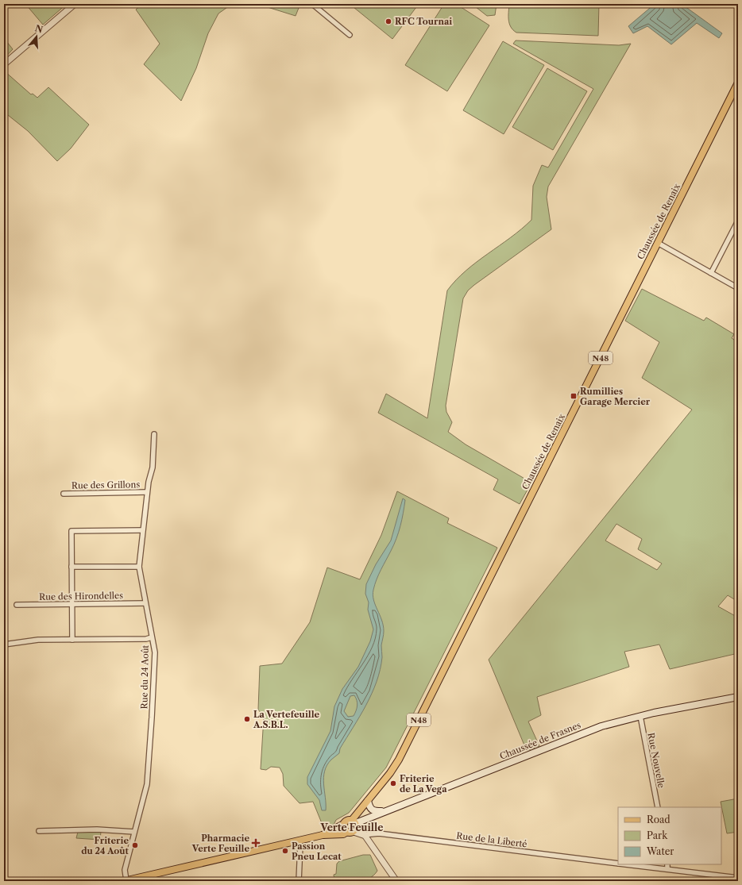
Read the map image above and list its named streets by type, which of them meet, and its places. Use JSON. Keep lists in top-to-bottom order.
{
  "streets": {
    "main road": ["Chaussée de Renaix", "N48", "Chaussée de Frasnes"],
    "street": [
      "Rue des Grillons",
      "Rue des Hirondelles",
      "Rue du 24 Août",
      "Rue Nouvelle",
      "Rue de la Liberté"
    ]
  },
  "crossings": [
    ["Chaussée de Renaix", "N48"],
    ["Chaussée de Renaix", "Chaussée de Frasnes"],
    ["N48", "Rue du 24 Août"],
    ["N48", "Chaussée de Frasnes"],
    ["Rue des Grillons", "Rue du 24 Août"],
    ["Rue des Hirondelles", "Rue du 24 Août"],
    ["Chaussée de Frasnes", "Rue Nouvelle"]
  ],
  "districts": ["Verte Feuille"],
  "places": {
    "other": [
      "RFC Tournai",
      "La Vertefeuille A.S.B.L.",
      "Friterie de La Vega",
      "Friterie du 24 Août",
      "Passion Pneu Lecat"
    ],
    "transit": ["Rumillies Garage Mercier"],
    "health": ["Pharmacie Verte Feuille"]
  },
  "legend": ["Road", "Park", "Water"],
  "north": "top"
}
